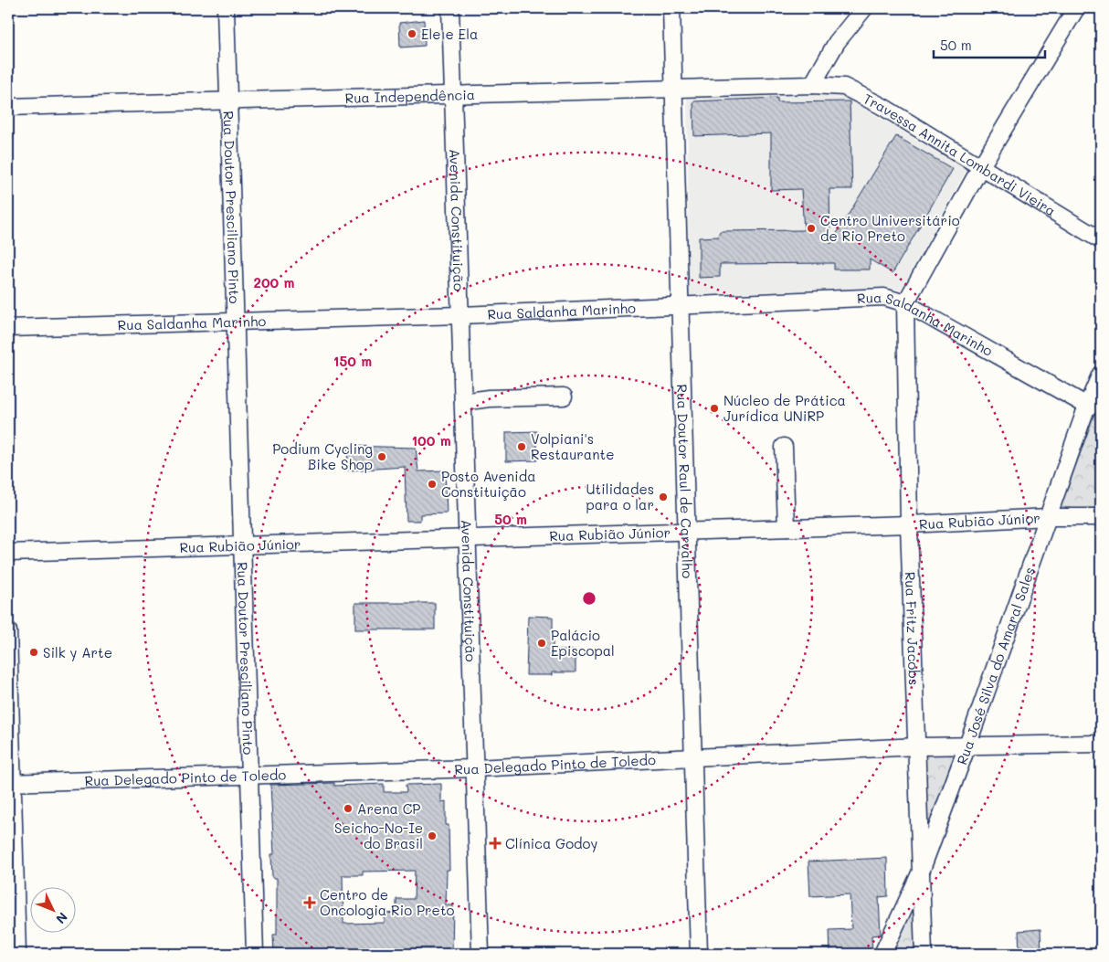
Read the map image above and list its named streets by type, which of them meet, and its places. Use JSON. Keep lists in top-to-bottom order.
{
  "streets": {
    "street": [
      "Rua Independência",
      "Travessa Annita Lombardi Vieira",
      "Rua Doutor Presciliano Pinto",
      "Avenida Constituição",
      "Rua Saldanha Marinho",
      "Rua Doutor Raul de Carvalho",
      "Rua Rubião Júnior",
      "Rua Fritz Jacobs",
      "Rua José Silva do Amaral Sales",
      "Rua Delegado Pinto de Toledo"
    ]
  },
  "crossings": [
    ["Rua Independência", "Travessa Annita Lombardi Vieira"],
    ["Rua Independência", "Rua Doutor Presciliano Pinto"],
    ["Rua Independência", "Avenida Constituição"],
    ["Rua Independência", "Rua Doutor Raul de Carvalho"],
    ["Rua Doutor Presciliano Pinto", "Rua Saldanha Marinho"],
    ["Rua Doutor Presciliano Pinto", "Rua Rubião Júnior"],
    ["Rua Doutor Presciliano Pinto", "Rua Delegado Pinto de Toledo"],
    ["Avenida Constituição", "Rua Saldanha Marinho"],
    ["Avenida Constituição", "Rua Rubião Júnior"],
    ["Avenida Constituição", "Rua Delegado Pinto de Toledo"],
    ["Rua Saldanha Marinho", "Rua Doutor Raul de Carvalho"],
    ["Rua Saldanha Marinho", "Rua Fritz Jacobs"],
    ["Rua Saldanha Marinho", "Rua José Silva do Amaral Sales"],
    ["Rua Doutor Raul de Carvalho", "Rua Rubião Júnior"],
    ["Rua Doutor Raul de Carvalho", "Rua Delegado Pinto de Toledo"],
    ["Rua Rubião Júnior", "Rua Fritz Jacobs"],
    ["Rua Rubião Júnior", "Rua José Silva do Amaral Sales"],
    ["Rua Fritz Jacobs", "Rua José Silva do Amaral Sales"],
    ["Rua Fritz Jacobs", "Rua Delegado Pinto de Toledo"],
    ["Rua José Silva do Amaral Sales", "Rua Delegado Pinto de Toledo"]
  ],
  "places": {
    "other": [
      "Ele e Ela",
      "Centro Universitário de Rio Preto",
      "Núcleo de Prática Jurídica UNiRP",
      "Volpiani's Restaurante",
      "Podium Cycling Bike Shop",
      "Posto Avenida Constituição",
      "Utilidades para o lar",
      "Palácio Episcopal",
      "Silk y Arte",
      "Arena CP",
      "Seicho-No-Ie do Brasil"
    ],
    "health": ["Clínica Godoy", "Centro de Oncologia Rio Preto"]
  },
  "scale_bar": "50 m",
  "north": "bottom right",
  "rings": [
    "200 m",
    "150 m",
    "100 m",
    "50 m"
  ]
}
